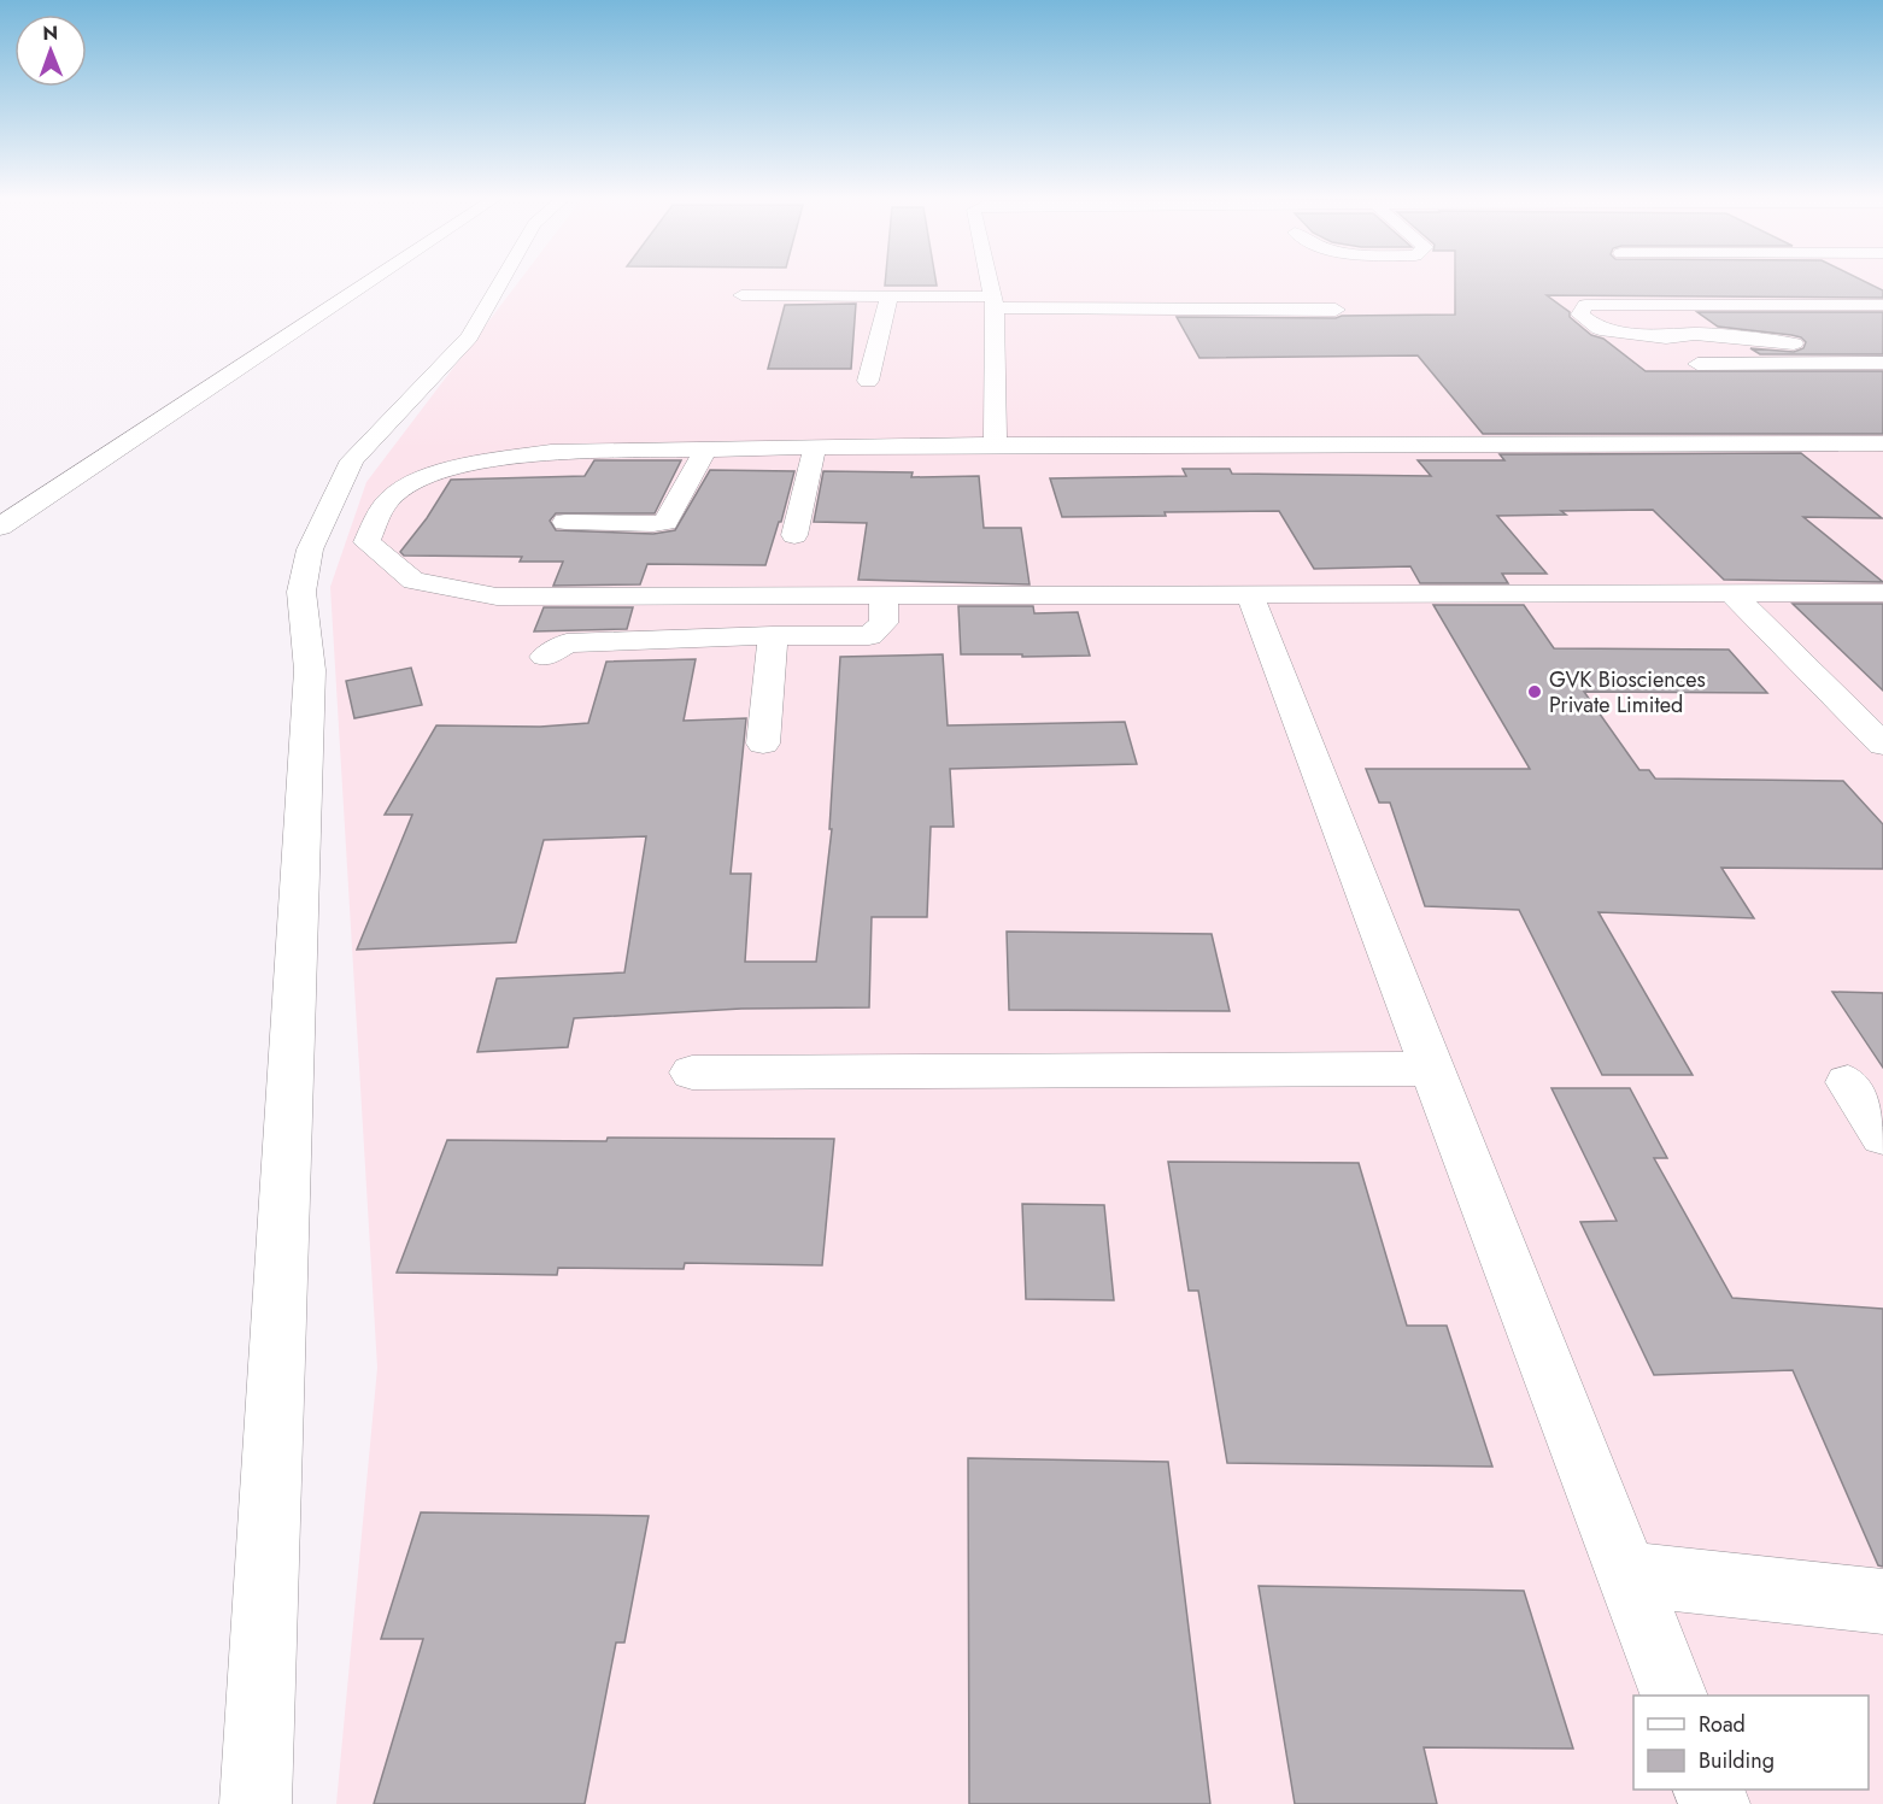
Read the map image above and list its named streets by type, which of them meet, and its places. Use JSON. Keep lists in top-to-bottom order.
{
  "places": ["GVK Biosciences Private Limited"],
  "legend": ["Road", "Building"],
  "north": "top"
}
